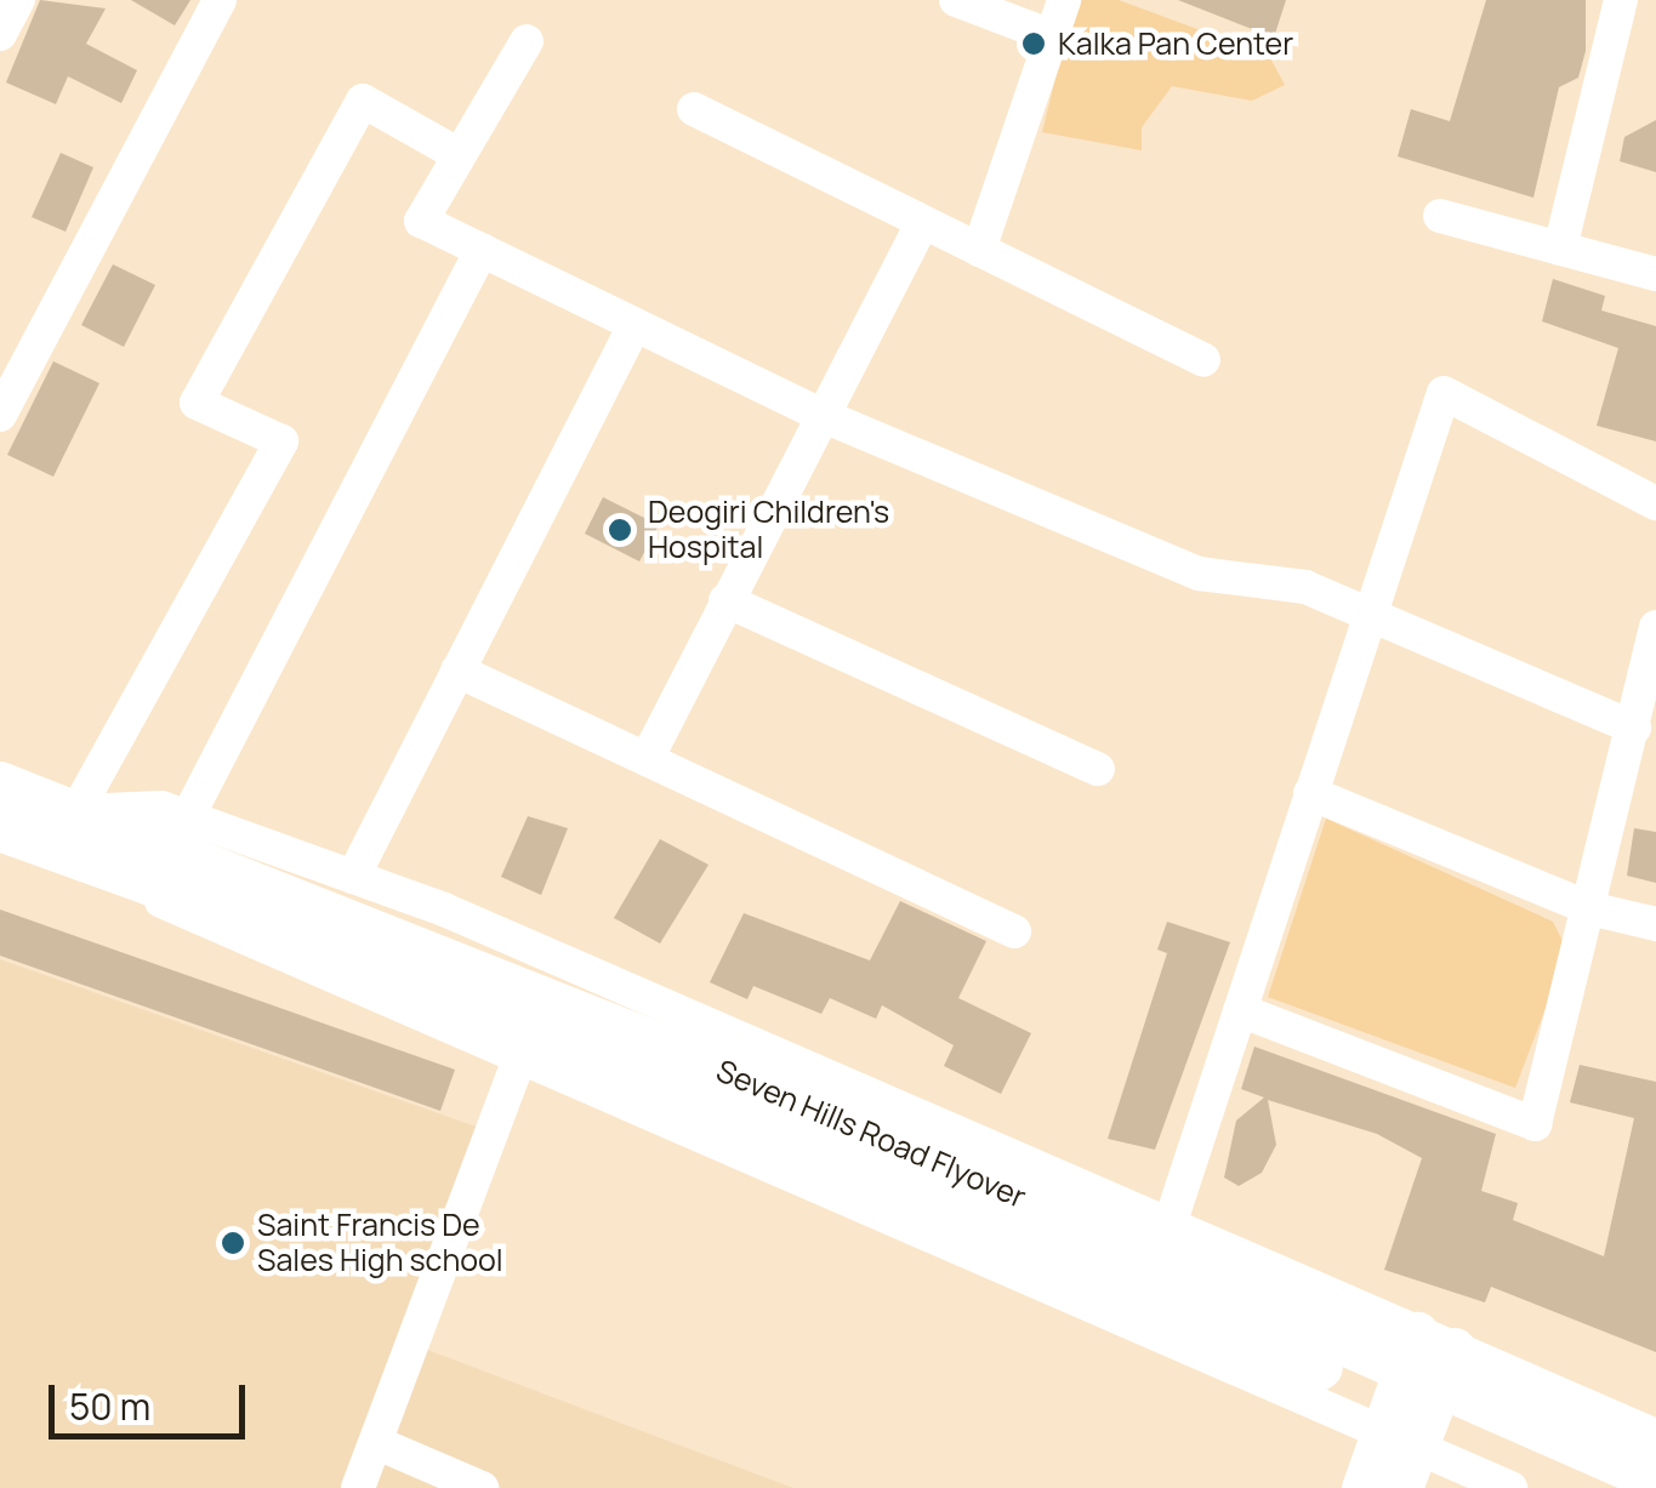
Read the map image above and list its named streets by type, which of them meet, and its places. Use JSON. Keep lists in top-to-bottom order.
{
  "streets": {
    "highway": ["Seven Hills Road Flyover"]
  },
  "places": ["Kalka Pan Center", "Deogiri Children's Hospital", "Saint Francis De Sales High school"],
  "scale_bar": "50 m"
}
